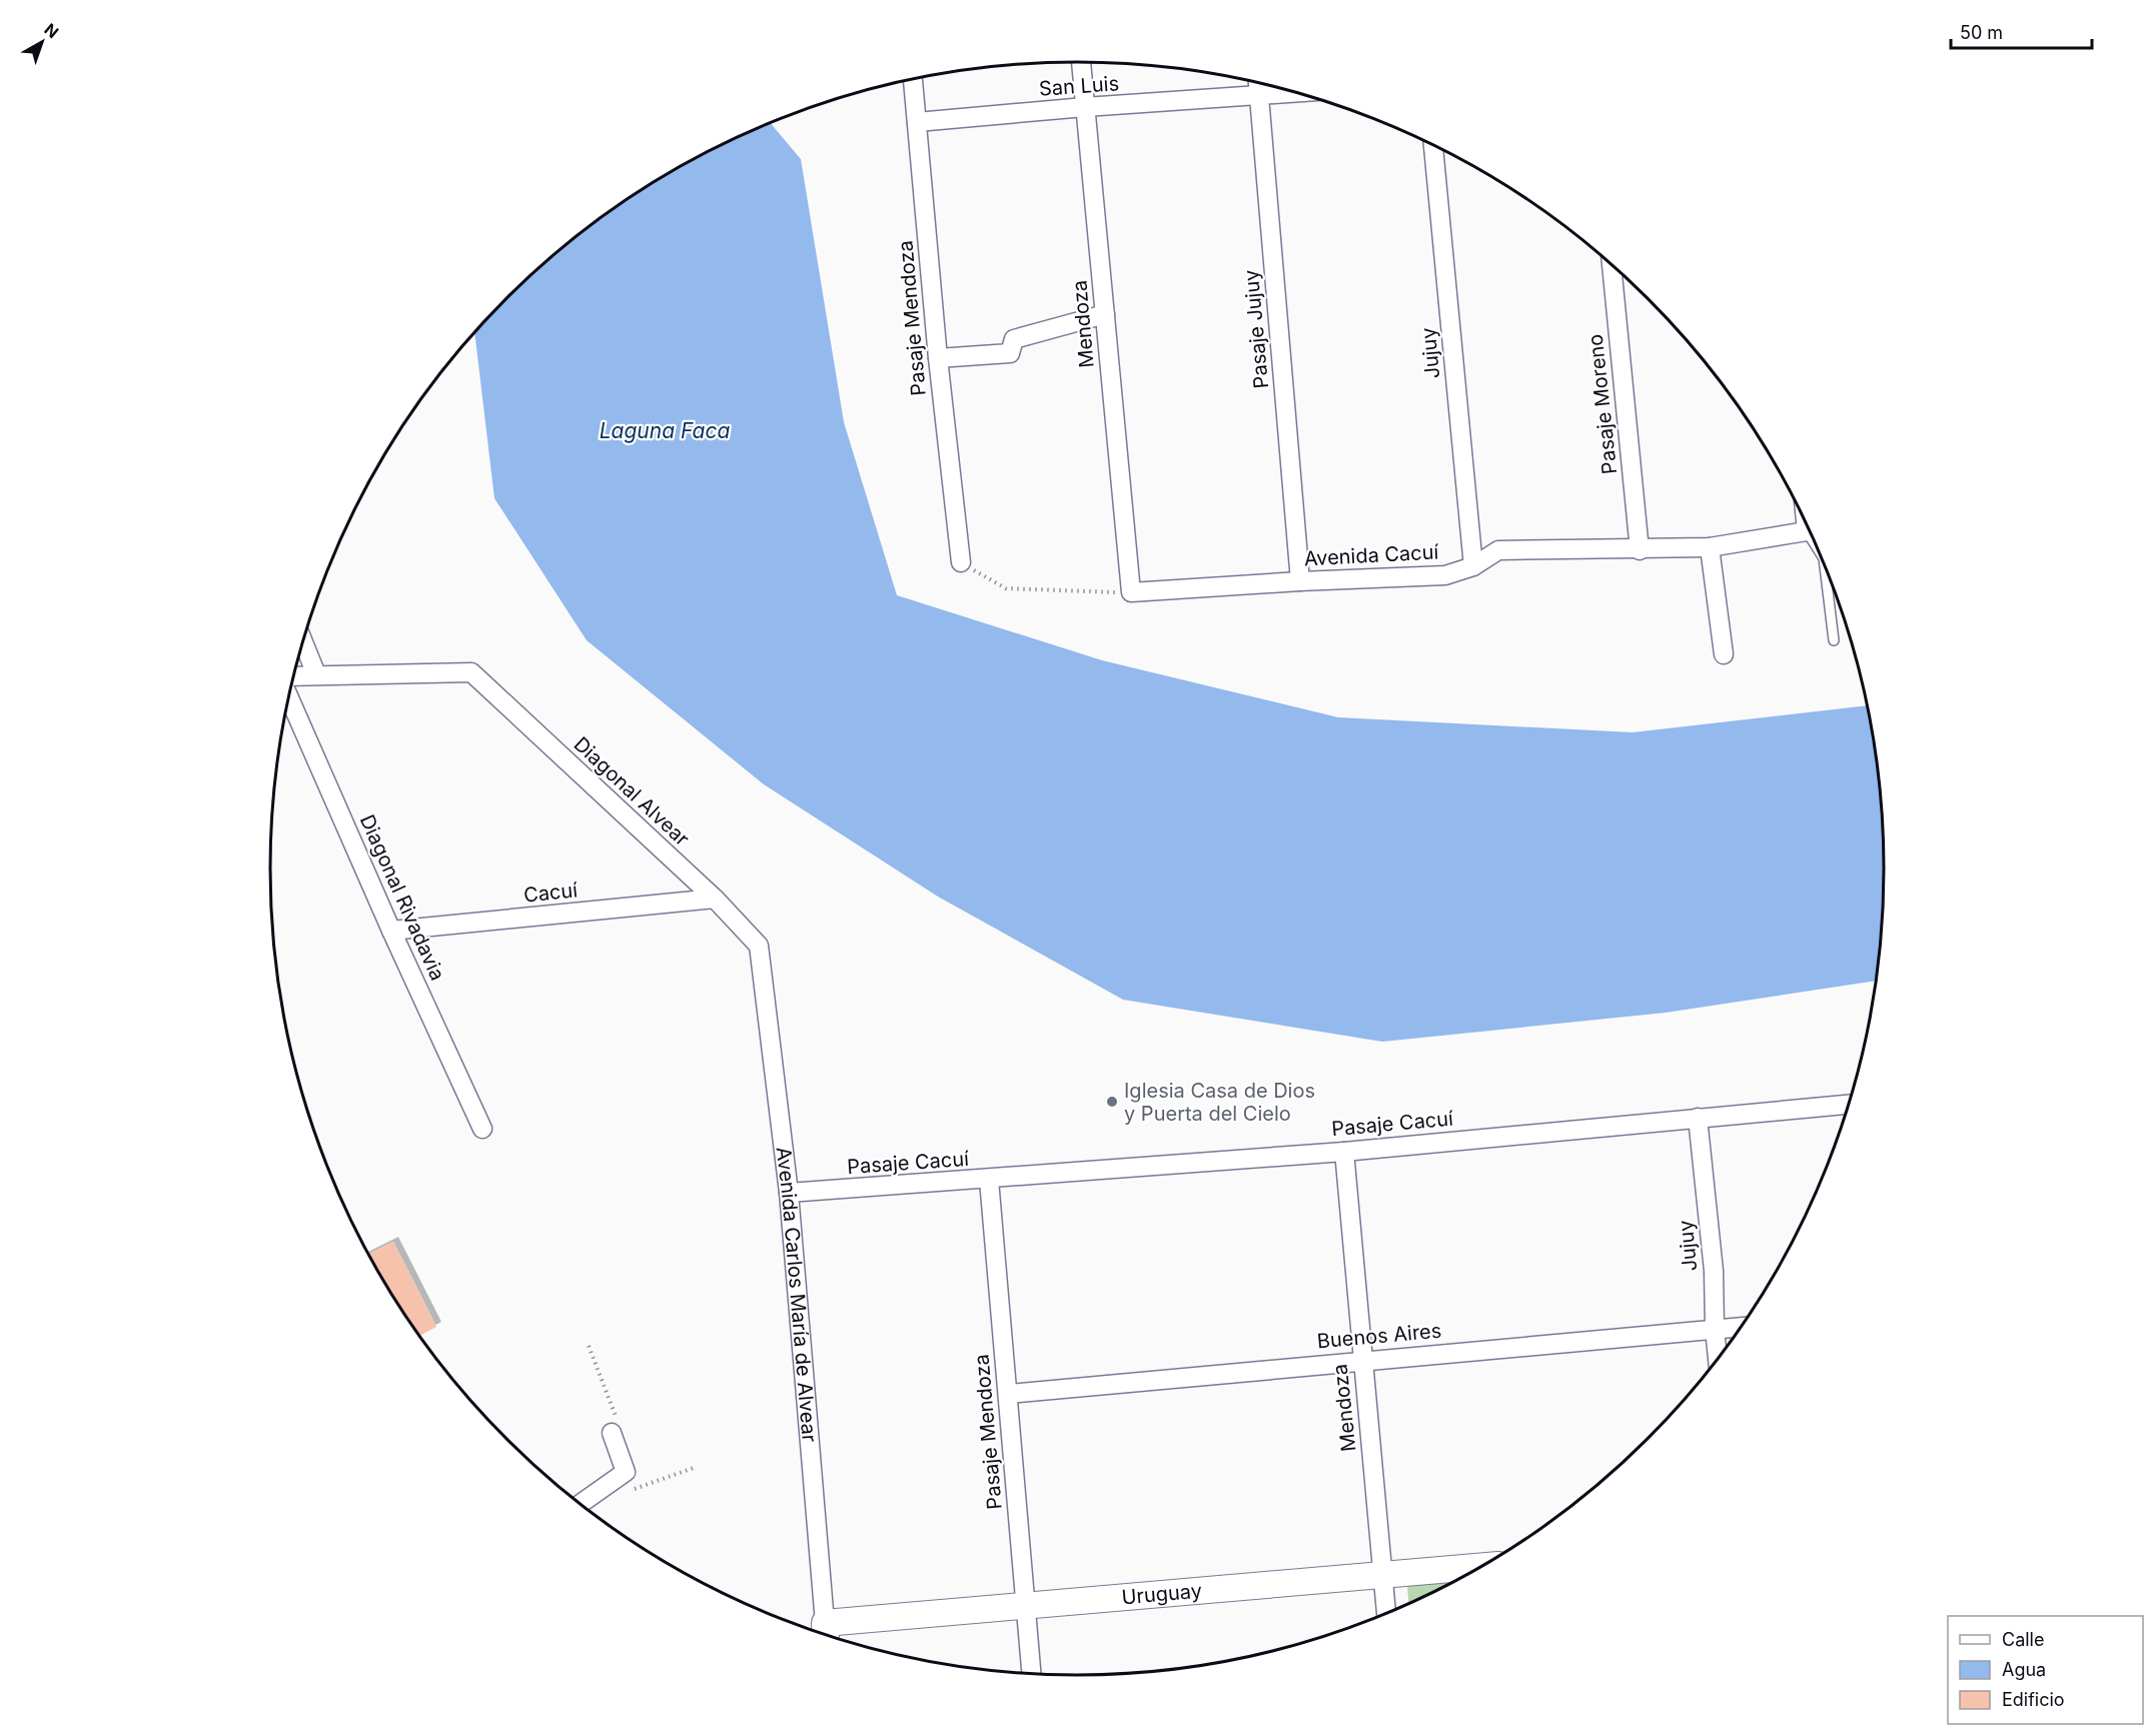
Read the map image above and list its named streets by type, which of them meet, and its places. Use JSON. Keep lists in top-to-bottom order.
{
  "streets": {
    "street": [
      "San Luis",
      "Pasaje Mendoza",
      "Mendoza",
      "Pasaje Jujuy",
      "Jujuy",
      "Pasaje Moreno",
      "Avenida Cacuí",
      "Diagonal Alvear",
      "Cacuí",
      "Diagonal Rivadavia",
      "Pasaje Cacuí",
      "Avenida Carlos María de Alvear",
      "Buenos Aires",
      "Uruguay"
    ]
  },
  "crossings": [
    ["San Luis", "Pasaje Mendoza"],
    ["San Luis", "Mendoza"],
    ["San Luis", "Pasaje Jujuy"],
    ["Pasaje Mendoza", "Pasaje Cacuí"],
    ["Pasaje Mendoza", "Buenos Aires"],
    ["Pasaje Mendoza", "Uruguay"],
    ["Mendoza", "Avenida Cacuí"],
    ["Mendoza", "Pasaje Cacuí"],
    ["Mendoza", "Buenos Aires"],
    ["Mendoza", "Uruguay"],
    ["Pasaje Jujuy", "Avenida Cacuí"],
    ["Jujuy", "Avenida Cacuí"],
    ["Jujuy", "Pasaje Cacuí"],
    ["Jujuy", "Buenos Aires"],
    ["Pasaje Moreno", "Avenida Cacuí"],
    ["Diagonal Alvear", "Cacuí"],
    ["Diagonal Alvear", "Avenida Carlos María de Alvear"],
    ["Cacuí", "Diagonal Rivadavia"],
    ["Pasaje Cacuí", "Avenida Carlos María de Alvear"],
    ["Avenida Carlos María de Alvear", "Uruguay"]
  ],
  "water": ["Laguna Faca"],
  "places": ["Iglesia Casa de Dios y Puerta del Cielo"],
  "legend": ["Calle", "Agua", "Edificio"],
  "scale_bar": "50 m",
  "north": "top right"
}
